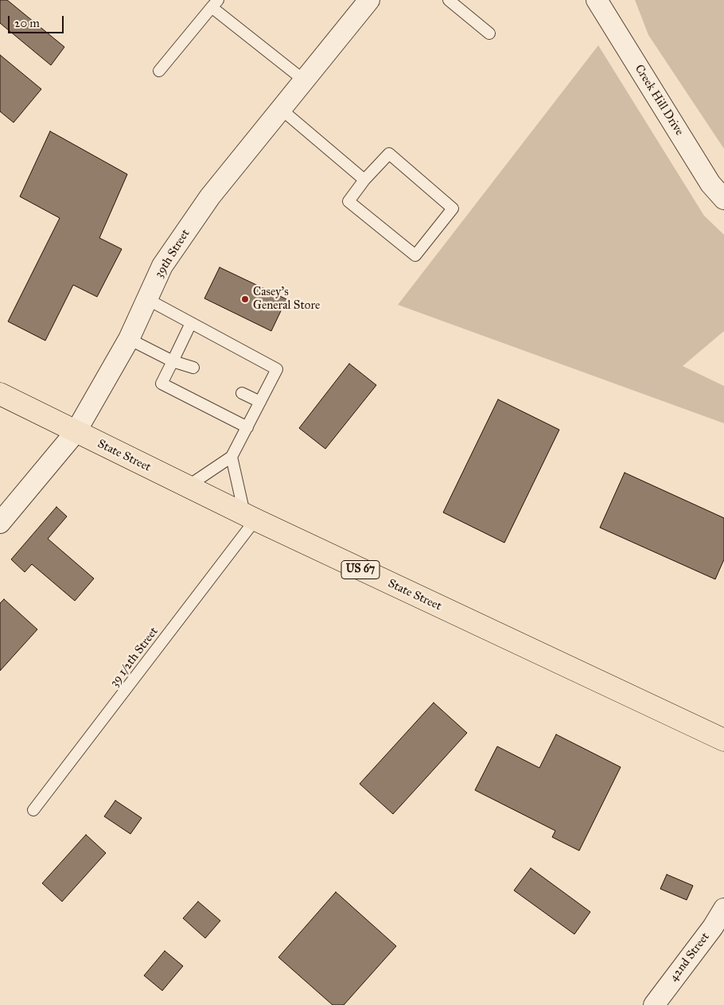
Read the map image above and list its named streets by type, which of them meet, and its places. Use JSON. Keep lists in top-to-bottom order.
{
  "streets": {
    "main road": ["State Street", "US 67"],
    "street": ["Creek Hill Drive", "39th Street", "42nd Street"],
    "lane": ["39 1/2th Street"]
  },
  "crossings": [
    ["39th Street", "State Street"],
    ["State Street", "39 1/2th Street"]
  ],
  "places": ["Casey's General Store"],
  "scale_bar": "20 m"
}
